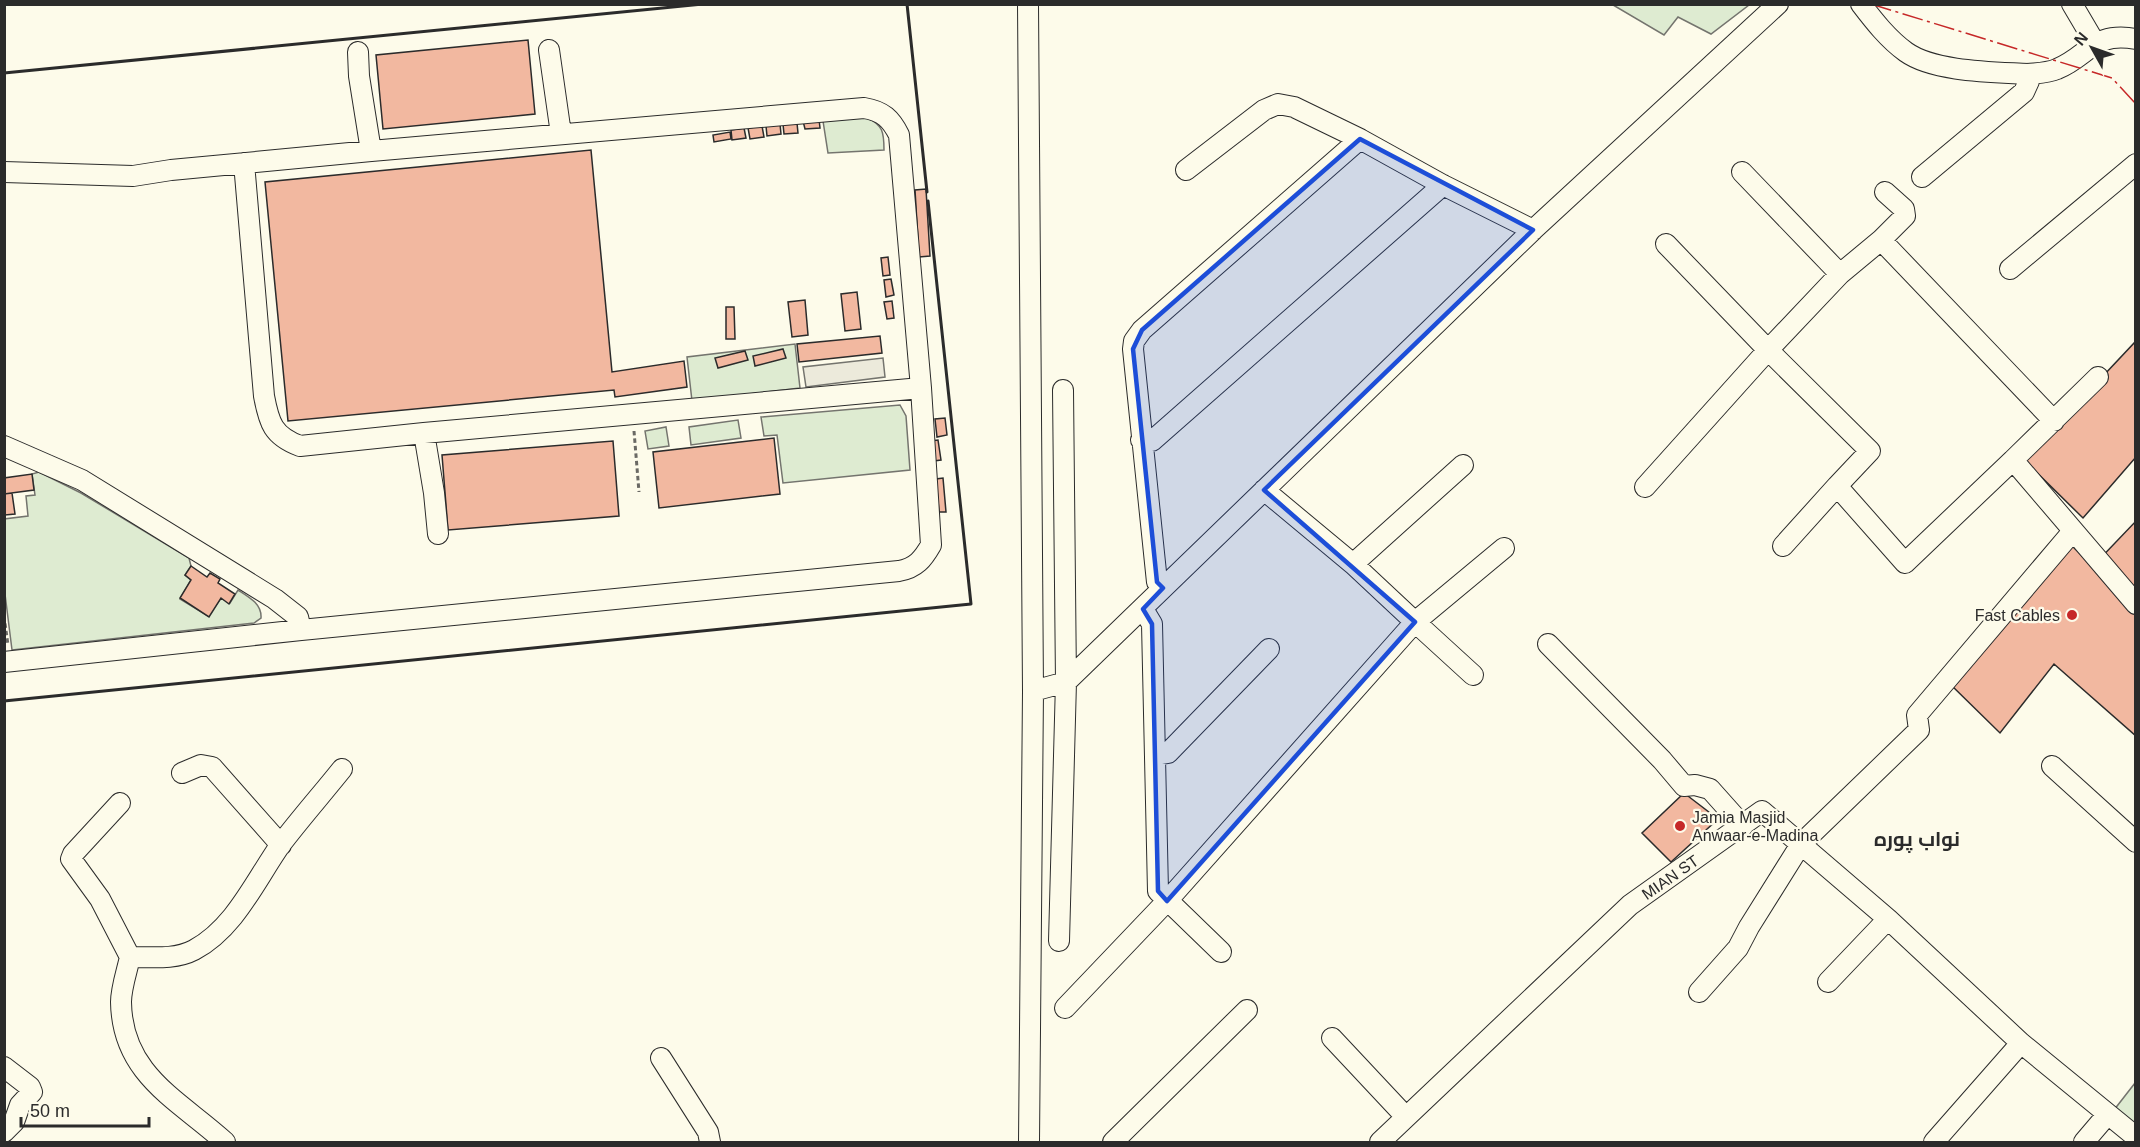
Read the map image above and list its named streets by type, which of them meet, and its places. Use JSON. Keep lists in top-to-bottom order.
{
  "streets": {
    "street": ["MIAN ST"]
  },
  "districts": ["نواب پورہ"],
  "places": ["Fast Cables", "Jamia Masjid Anwaar-e-Madina"],
  "scale_bar": "50 m",
  "north": "top left"
}
